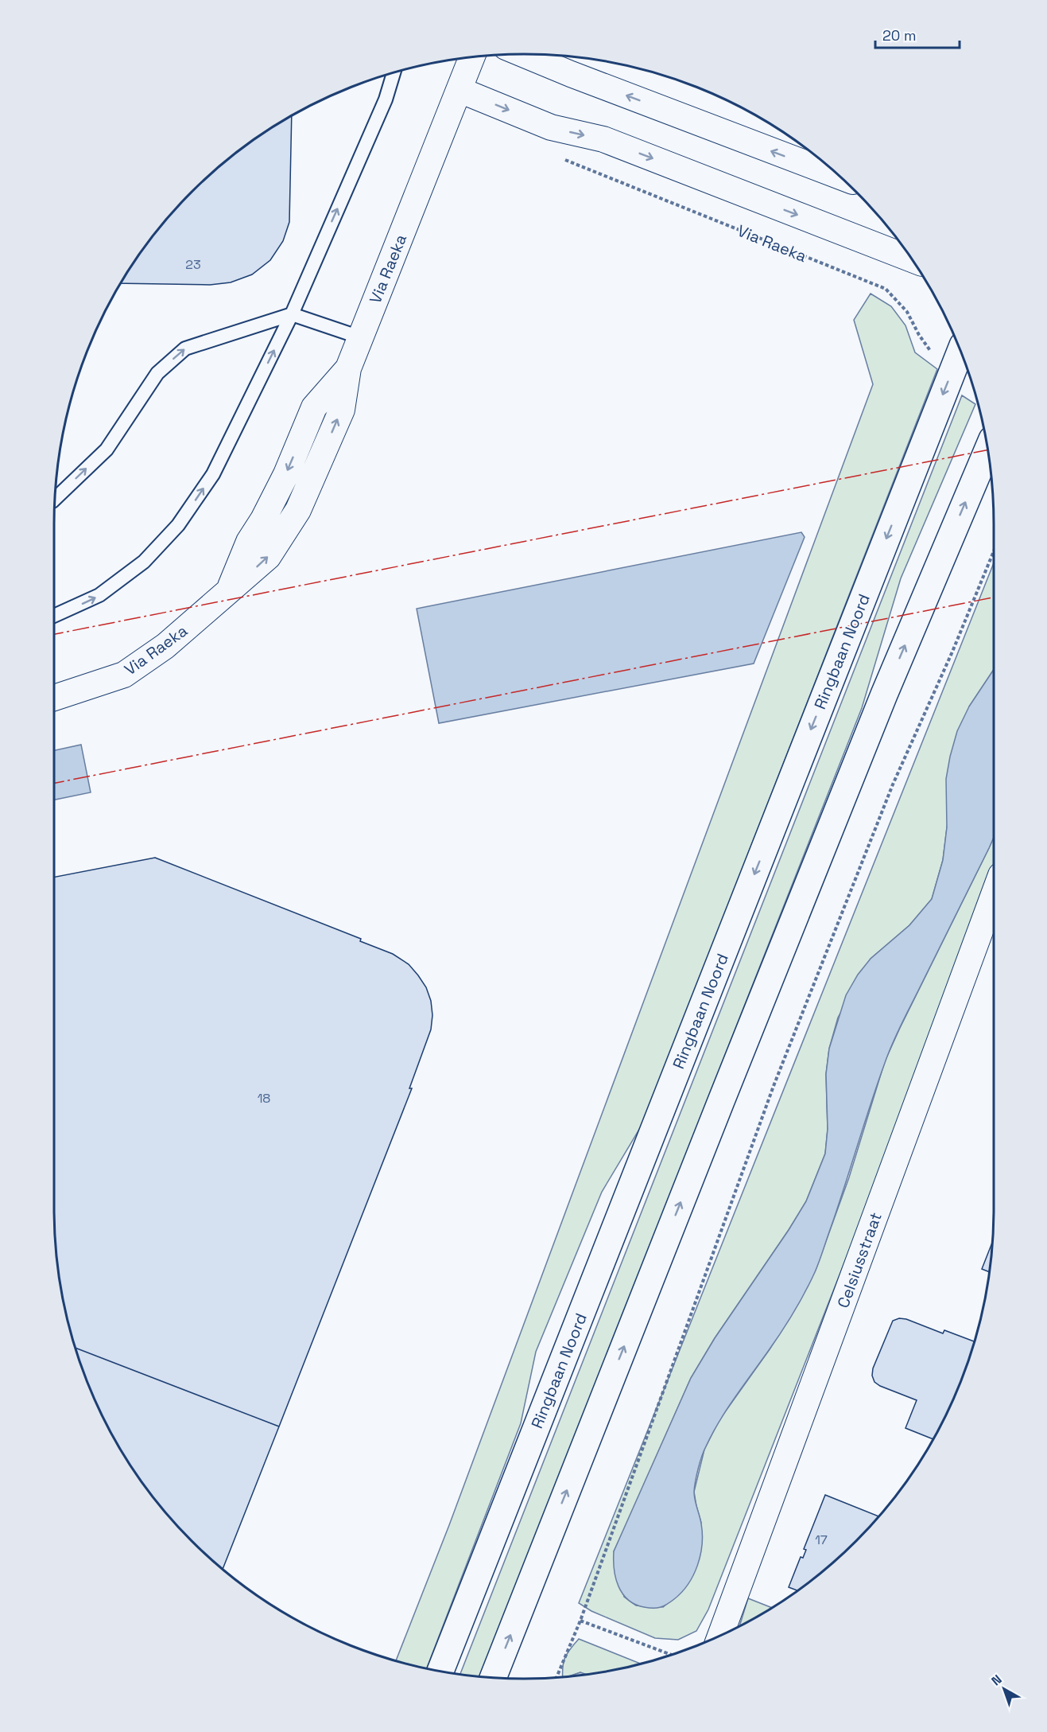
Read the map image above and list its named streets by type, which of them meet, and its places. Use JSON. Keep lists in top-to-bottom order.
{
  "streets": {
    "main road": ["Ringbaan Noord"],
    "street": ["Via Raeka", "Celsiusstraat"]
  },
  "crossings": [
    ["Via Raeka", "Ringbaan Noord"]
  ],
  "house_numbers": ["23", "18", "17"],
  "scale_bar": "20 m",
  "north": "top left"
}
